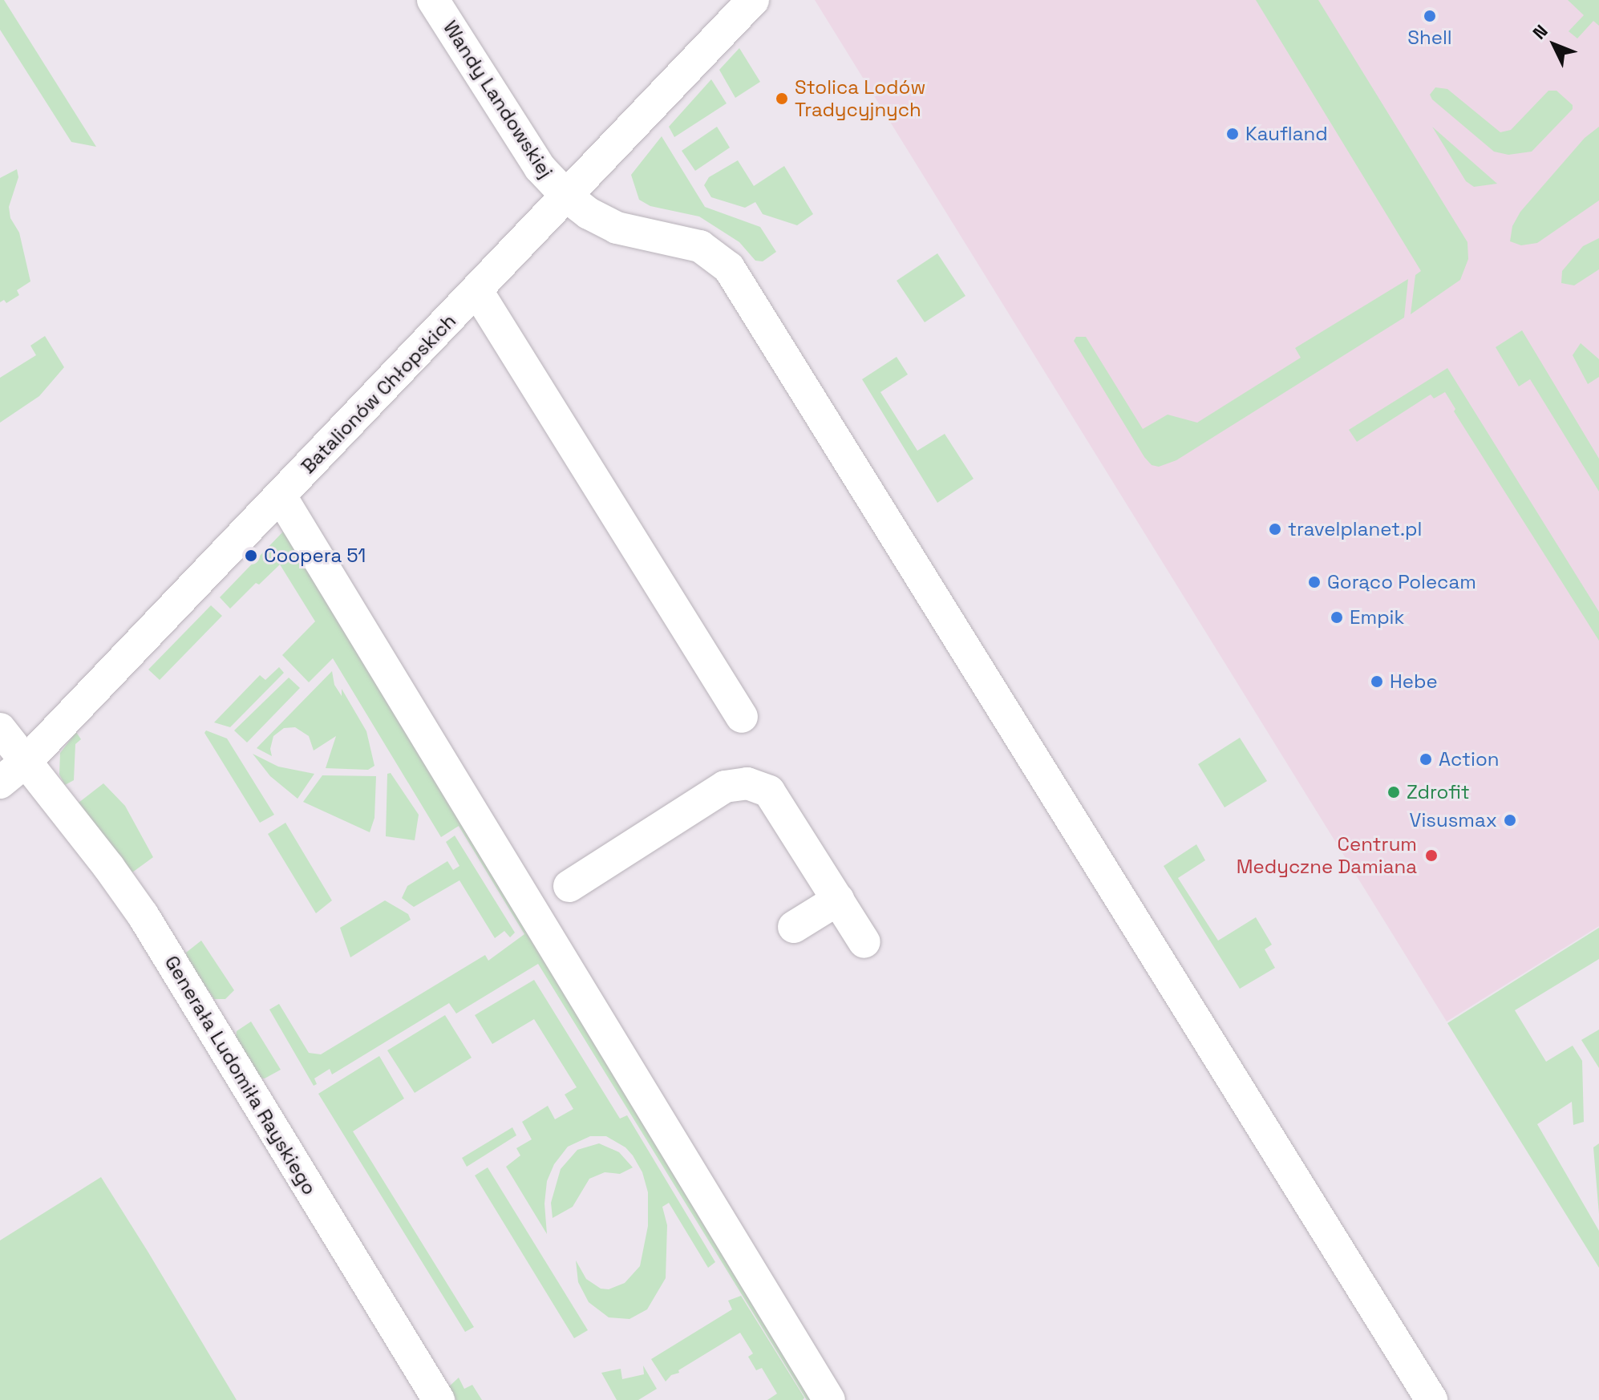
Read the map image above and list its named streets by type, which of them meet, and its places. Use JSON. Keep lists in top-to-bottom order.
{
  "streets": {
    "street": ["Wandy Landowskiej", "Batalionów Chłopskich", "Generała Ludomiła Rayskiego"]
  },
  "crossings": [
    ["Wandy Landowskiej", "Batalionów Chłopskich"],
    ["Batalionów Chłopskich", "Generała Ludomiła Rayskiego"]
  ],
  "places": [
    "Shell",
    "Stolica Lodów Tradycyjnych",
    "Kaufland",
    "travelplanet.pl",
    "Coopera 51",
    "Gorąco Polecam",
    "Empik",
    "Hebe",
    "Action",
    "Zdrofit",
    "Visusmax",
    "Centrum Medyczne Damiana"
  ],
  "north": "top left"
}
